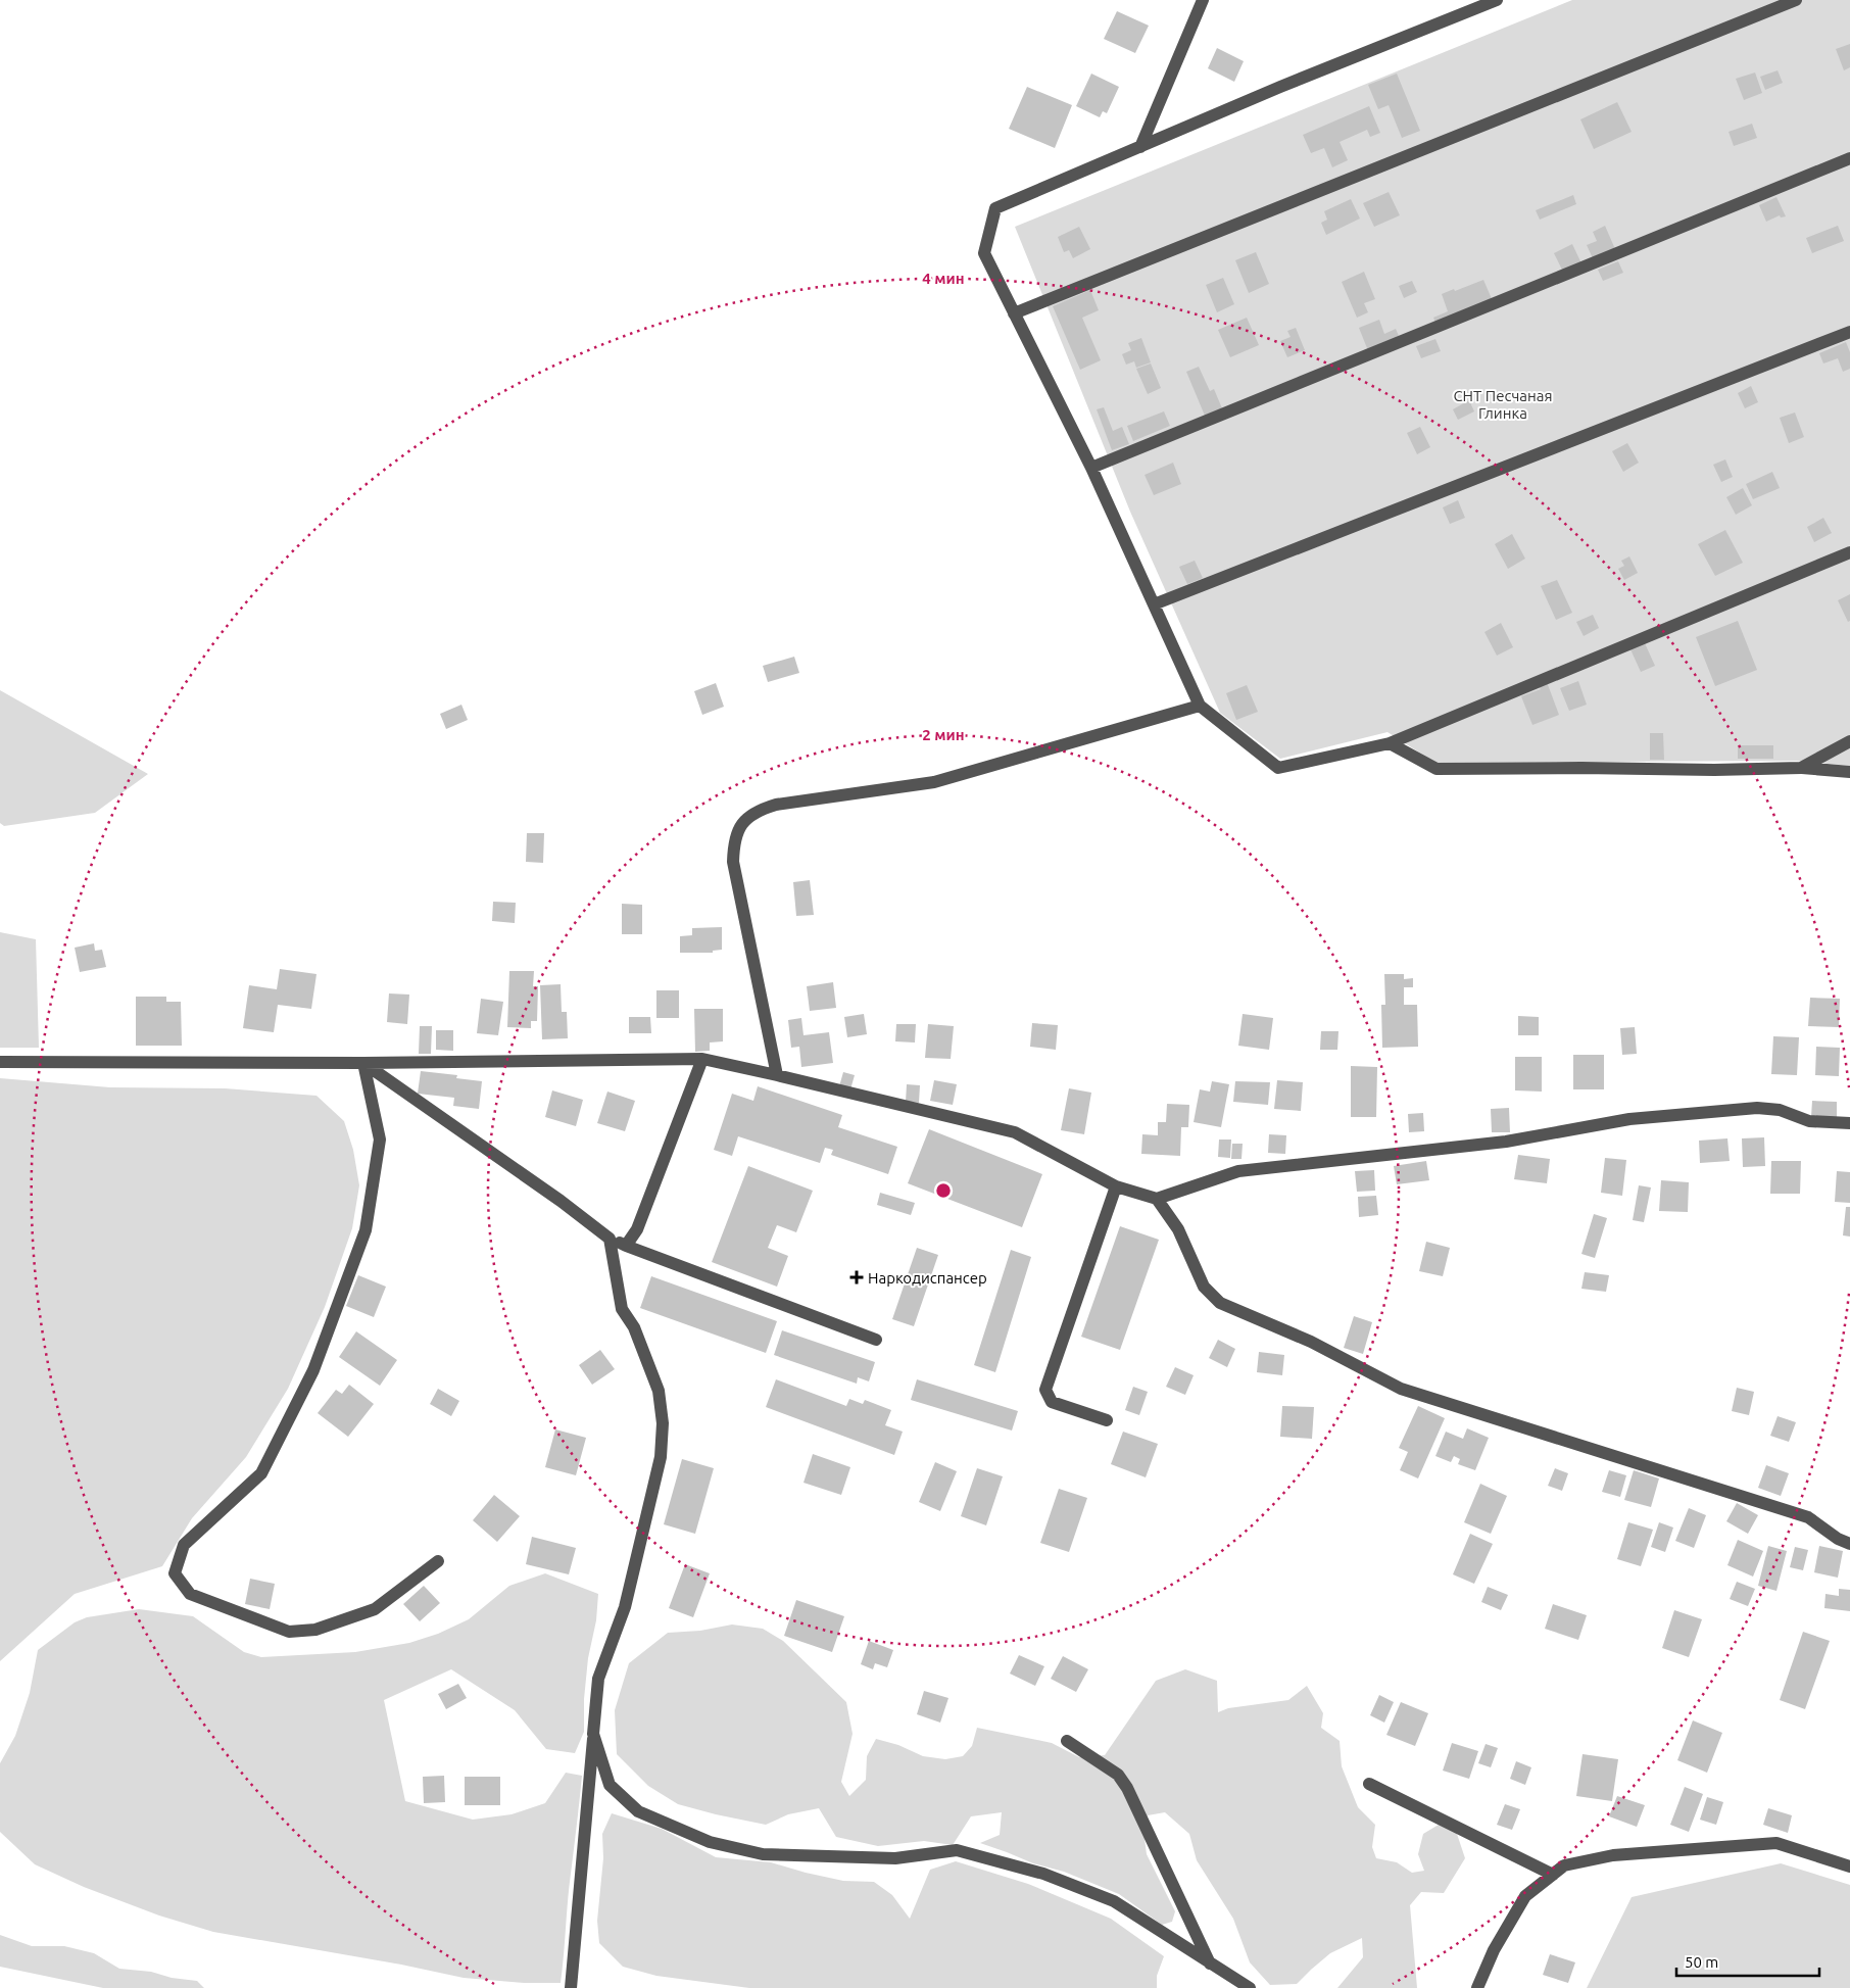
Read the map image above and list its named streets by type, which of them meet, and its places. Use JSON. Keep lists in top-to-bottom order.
{
  "parks": ["СНТ Песчаная Глинка"],
  "places": {
    "health": ["Наркодиспансер"]
  },
  "scale_bar": "50 m",
  "rings": ["4 мин", "2 мин"]
}
